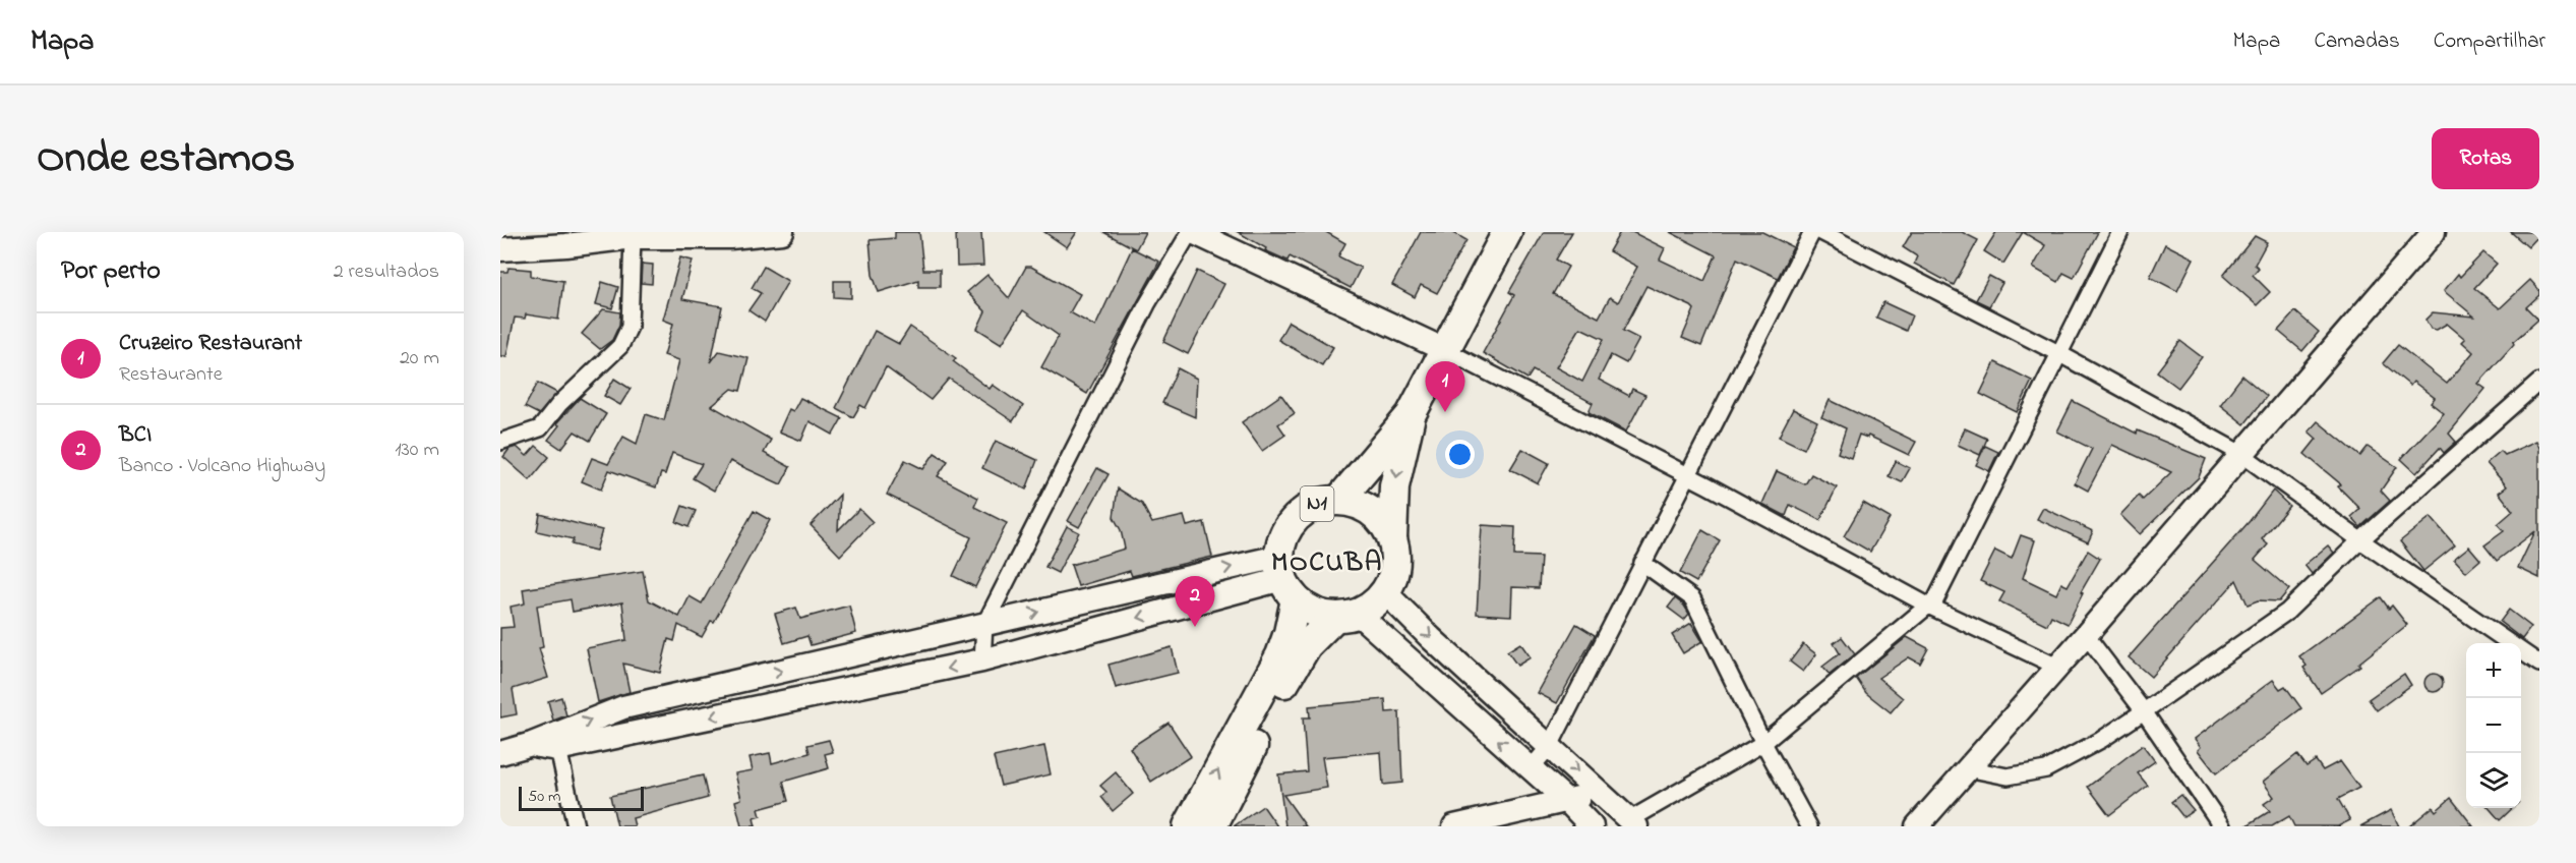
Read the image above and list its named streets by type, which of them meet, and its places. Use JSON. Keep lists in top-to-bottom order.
{
  "streets": {
    "highway": ["N1"]
  },
  "districts": ["MOCUBA"],
  "scale_bar": "50 m",
  "page": {
    "header": "Mapa",
    "nav": ["Mapa", "Camadas", "Compartilhar"],
    "title": "Onde estamos",
    "buttons": "Rotas",
    "heading": ["Por perto", "2 resultados"],
    "list": [
      {
        "mark": "1",
        "name": "Cruzeiro Restaurant",
        "note": "Restaurante",
        "value": "20 m"
      },
      {
        "mark": "2",
        "name": "BCI",
        "note": "Banco · Volcano Highway",
        "value": "130 m"
      }
    ],
    "pins": ["1", "2"],
    "map_buttons": ["+", "−"],
    "scale": "50 m"
  }
}
